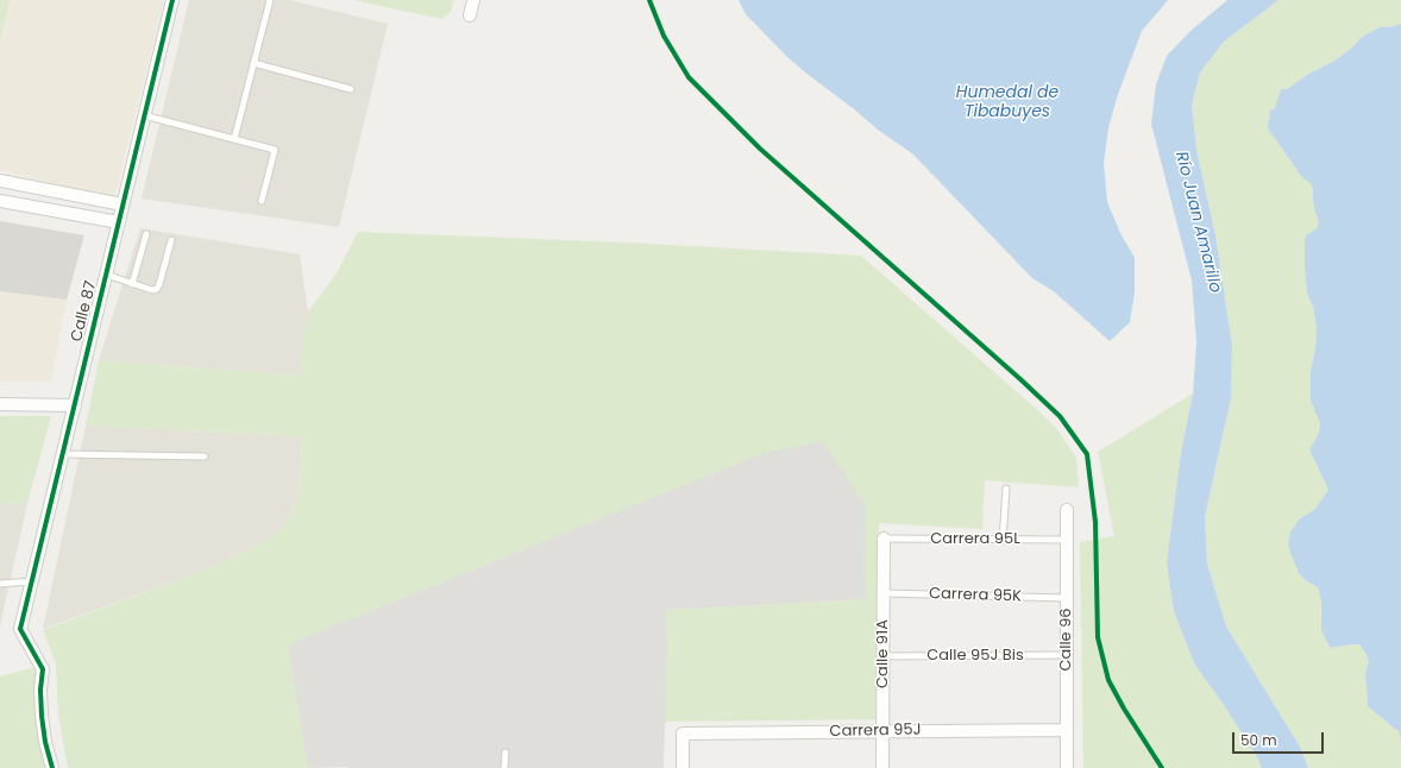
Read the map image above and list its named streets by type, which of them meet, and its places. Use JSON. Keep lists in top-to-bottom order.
{
  "streets": {
    "street": [
      "Calle 87",
      "Calle 96",
      "Calle 91A",
      "Carrera 95J"
    ],
    "lane": ["Carrera 95L", "Carrera 95K", "Calle 95J Bis"]
  },
  "crossings": [
    ["Carrera 95L", "Calle 96"],
    ["Carrera 95L", "Calle 91A"],
    ["Carrera 95K", "Calle 96"],
    ["Carrera 95K", "Calle 91A"],
    ["Calle 96", "Calle 95J Bis"],
    ["Calle 96", "Carrera 95J"],
    ["Calle 91A", "Calle 95J Bis"],
    ["Calle 91A", "Carrera 95J"]
  ],
  "water": ["Humedal de Tibabuyes", "Río Juan Amarillo"],
  "scale_bar": "50 m"
}
